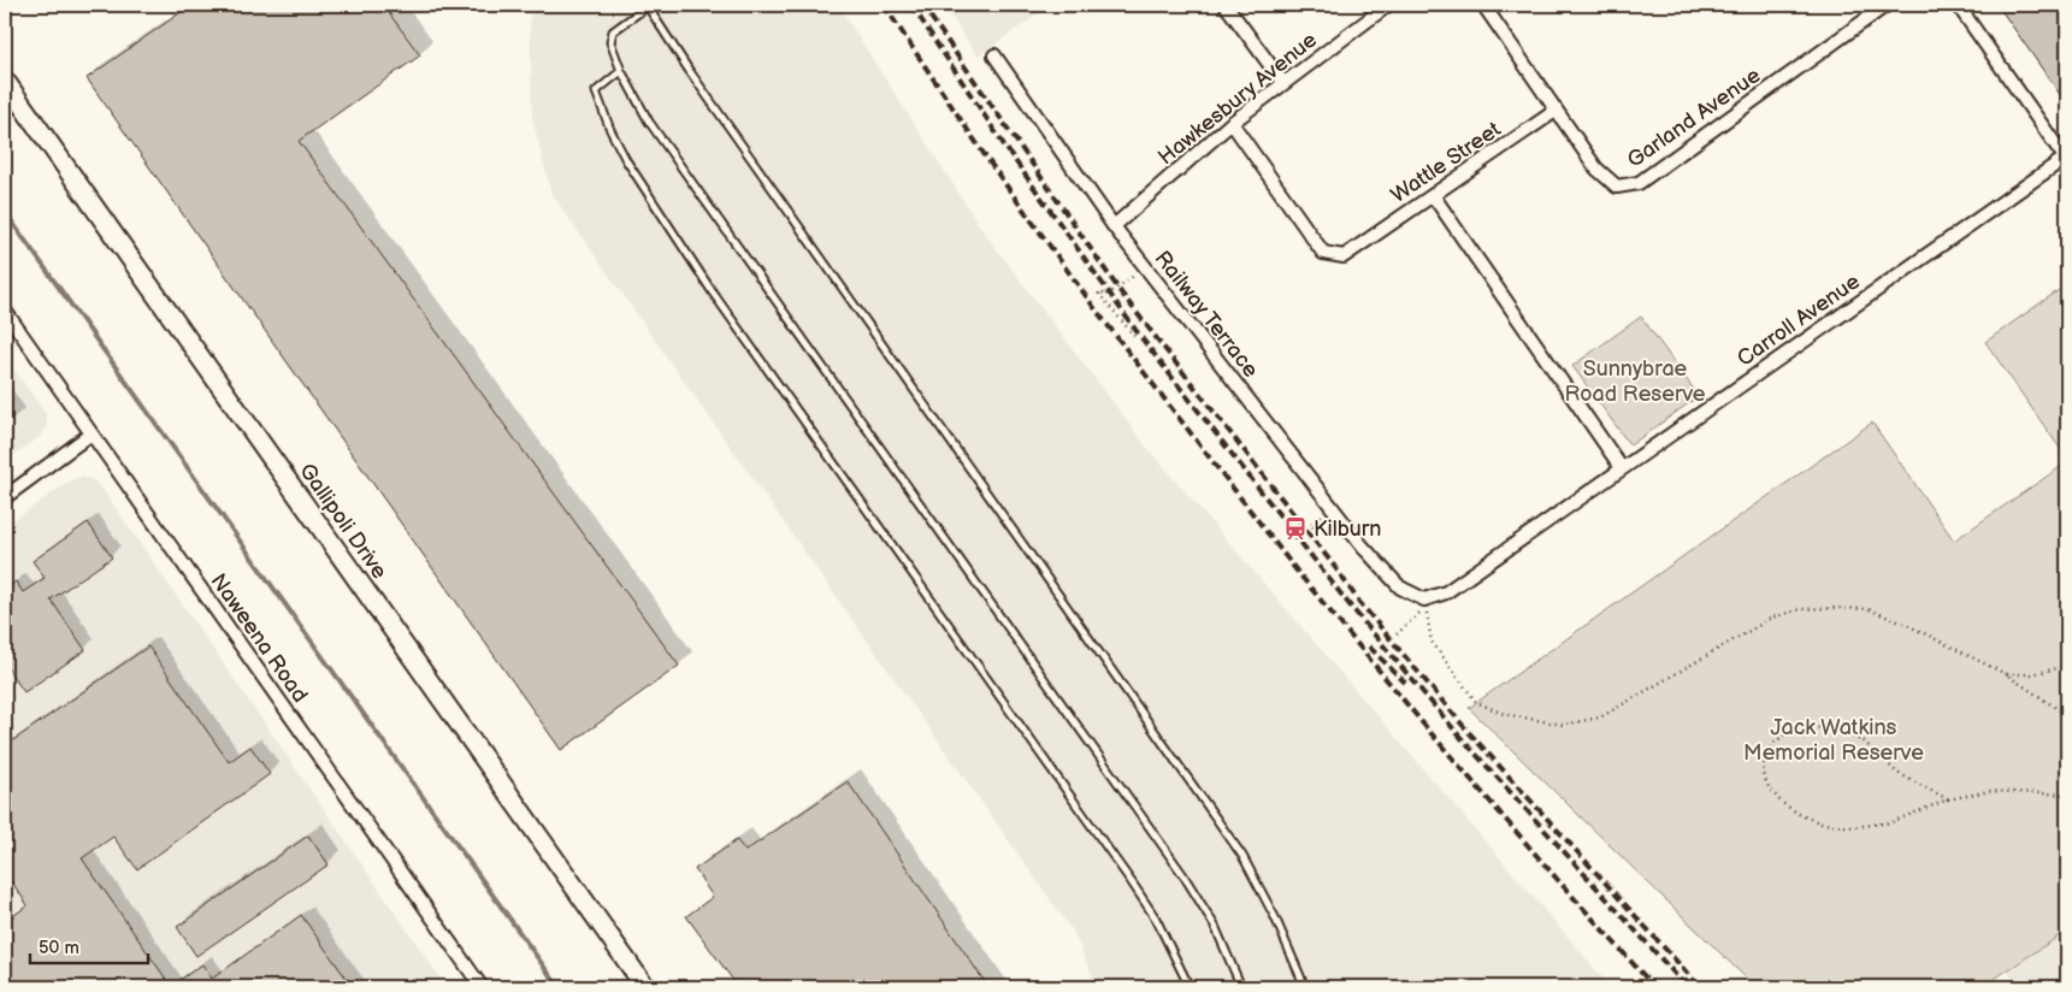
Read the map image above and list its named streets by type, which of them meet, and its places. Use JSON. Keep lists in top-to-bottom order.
{
  "streets": {
    "street": [
      "Hawkesbury Avenue",
      "Garland Avenue",
      "Wattle Street",
      "Railway Terrace",
      "Carroll Avenue",
      "Gallipoli Drive",
      "Naweena Road"
    ]
  },
  "crossings": [
    ["Hawkesbury Avenue", "Wattle Street"],
    ["Hawkesbury Avenue", "Railway Terrace"],
    ["Garland Avenue", "Wattle Street"],
    ["Railway Terrace", "Carroll Avenue"]
  ],
  "parks": ["Sunnybrae Road Reserve", "Jack Watkins Memorial Reserve"],
  "places": {
    "station": ["Kilburn"]
  },
  "scale_bar": "50 m"
}
